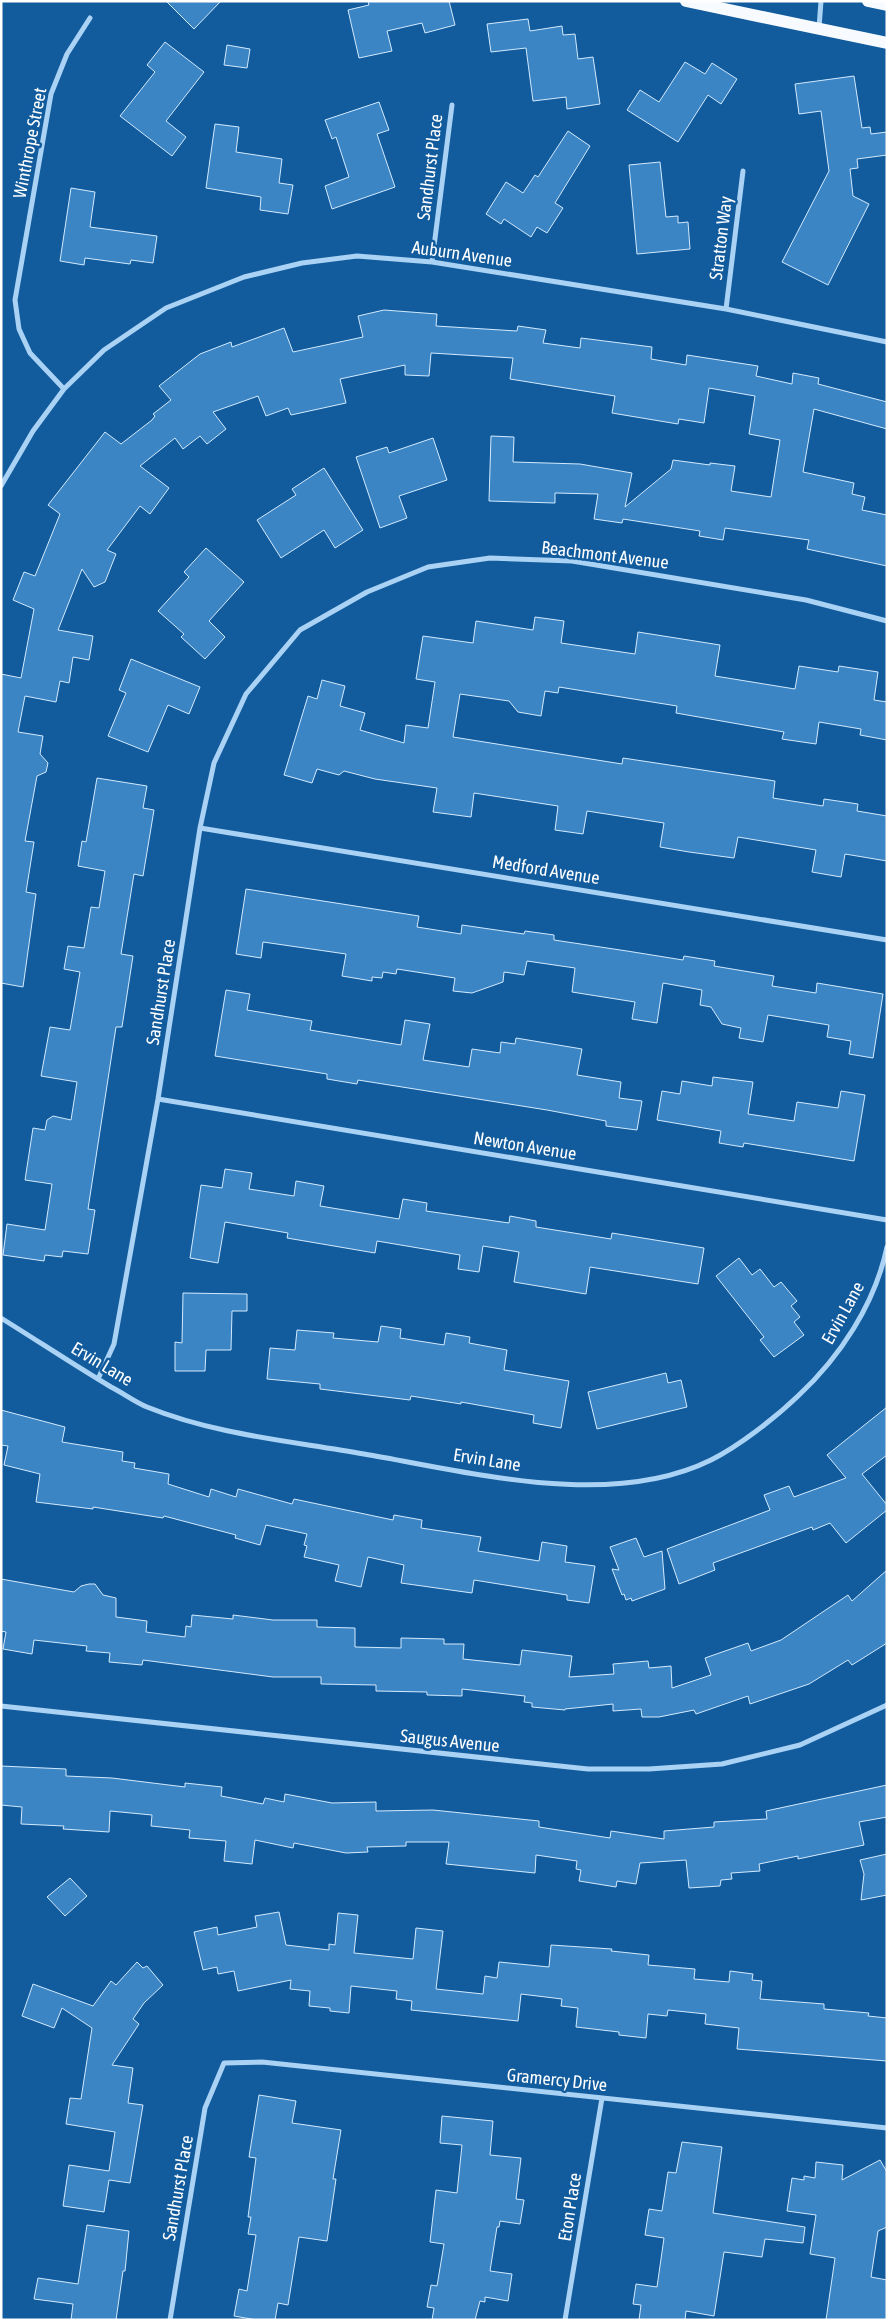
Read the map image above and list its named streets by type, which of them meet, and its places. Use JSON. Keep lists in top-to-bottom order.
{
  "streets": {
    "street": [
      "Winthrope Street",
      "Sandhurst Place",
      "Stratton Way",
      "Auburn Avenue",
      "Beachmont Avenue",
      "Medford Avenue",
      "Newton Avenue",
      "Ervin Lane",
      "Saugus Avenue",
      "Gramercy Drive",
      "Eton Place"
    ]
  },
  "crossings": [
    ["Winthrope Street", "Auburn Avenue"],
    ["Sandhurst Place", "Auburn Avenue"],
    ["Sandhurst Place", "Beachmont Avenue"],
    ["Sandhurst Place", "Medford Avenue"],
    ["Sandhurst Place", "Newton Avenue"],
    ["Sandhurst Place", "Ervin Lane"],
    ["Sandhurst Place", "Gramercy Drive"],
    ["Stratton Way", "Auburn Avenue"],
    ["Gramercy Drive", "Eton Place"]
  ]
}
